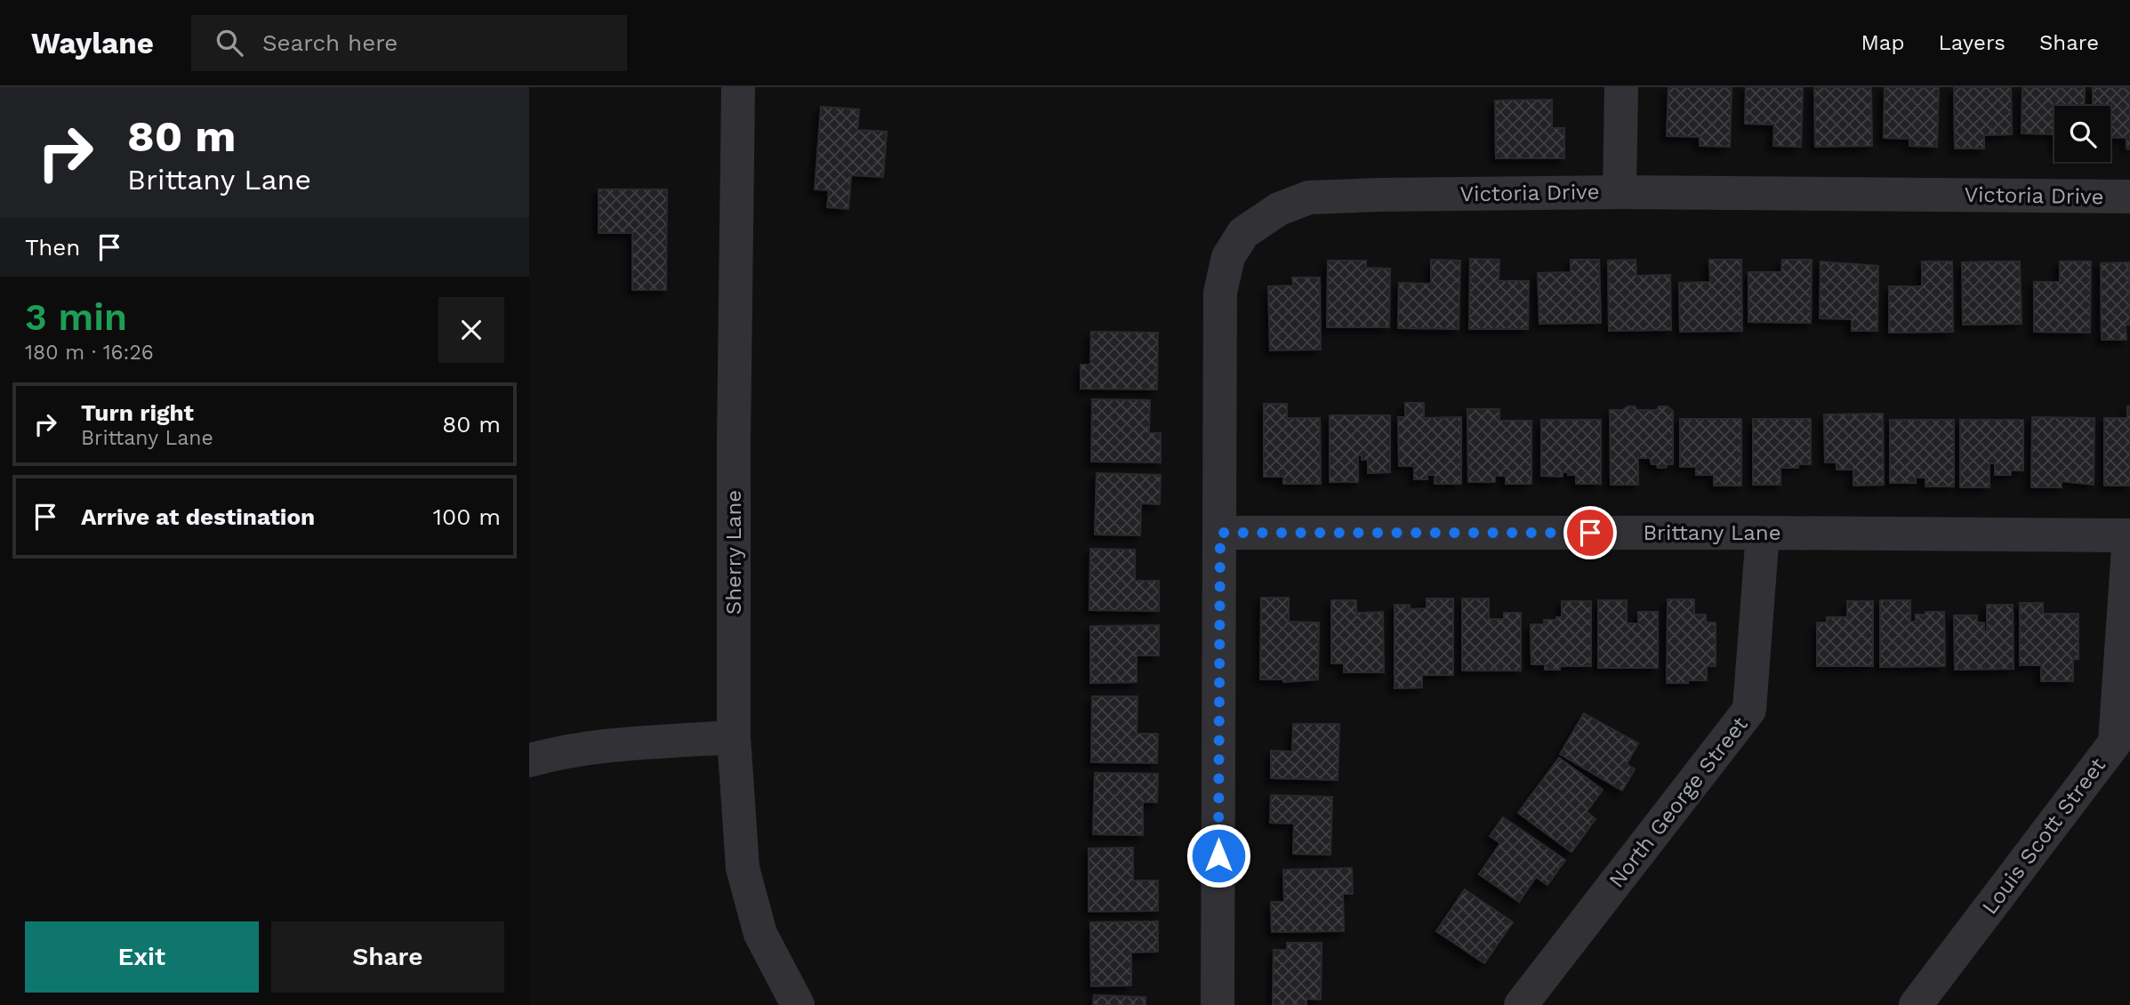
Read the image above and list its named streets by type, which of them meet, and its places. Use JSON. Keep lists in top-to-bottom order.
{
  "streets": {
    "street": [
      "Victoria Drive",
      "Brittany Lane",
      "Sherry Lane",
      "North George Street",
      "Louis Scott Street"
    ]
  },
  "crossings": [
    ["Victoria Drive", "Brittany Lane"],
    ["Brittany Lane", "North George Street"],
    ["Brittany Lane", "Louis Scott Street"]
  ],
  "page": {
    "header": "Waylane",
    "search": "Search here",
    "nav": ["Map", "Layers", "Share"],
    "turn": ["80 m", "Brittany Lane"],
    "then": "Then",
    "heading": ["3 min", "180 m · 16:26"],
    "list": [
      {
        "name": "Turn right",
        "note": "Brittany Lane",
        "value": "80 m"
      },
      {
        "name": "Arrive at destination",
        "value": "100 m"
      }
    ],
    "buttons": ["Exit", "Share"]
  }
}
